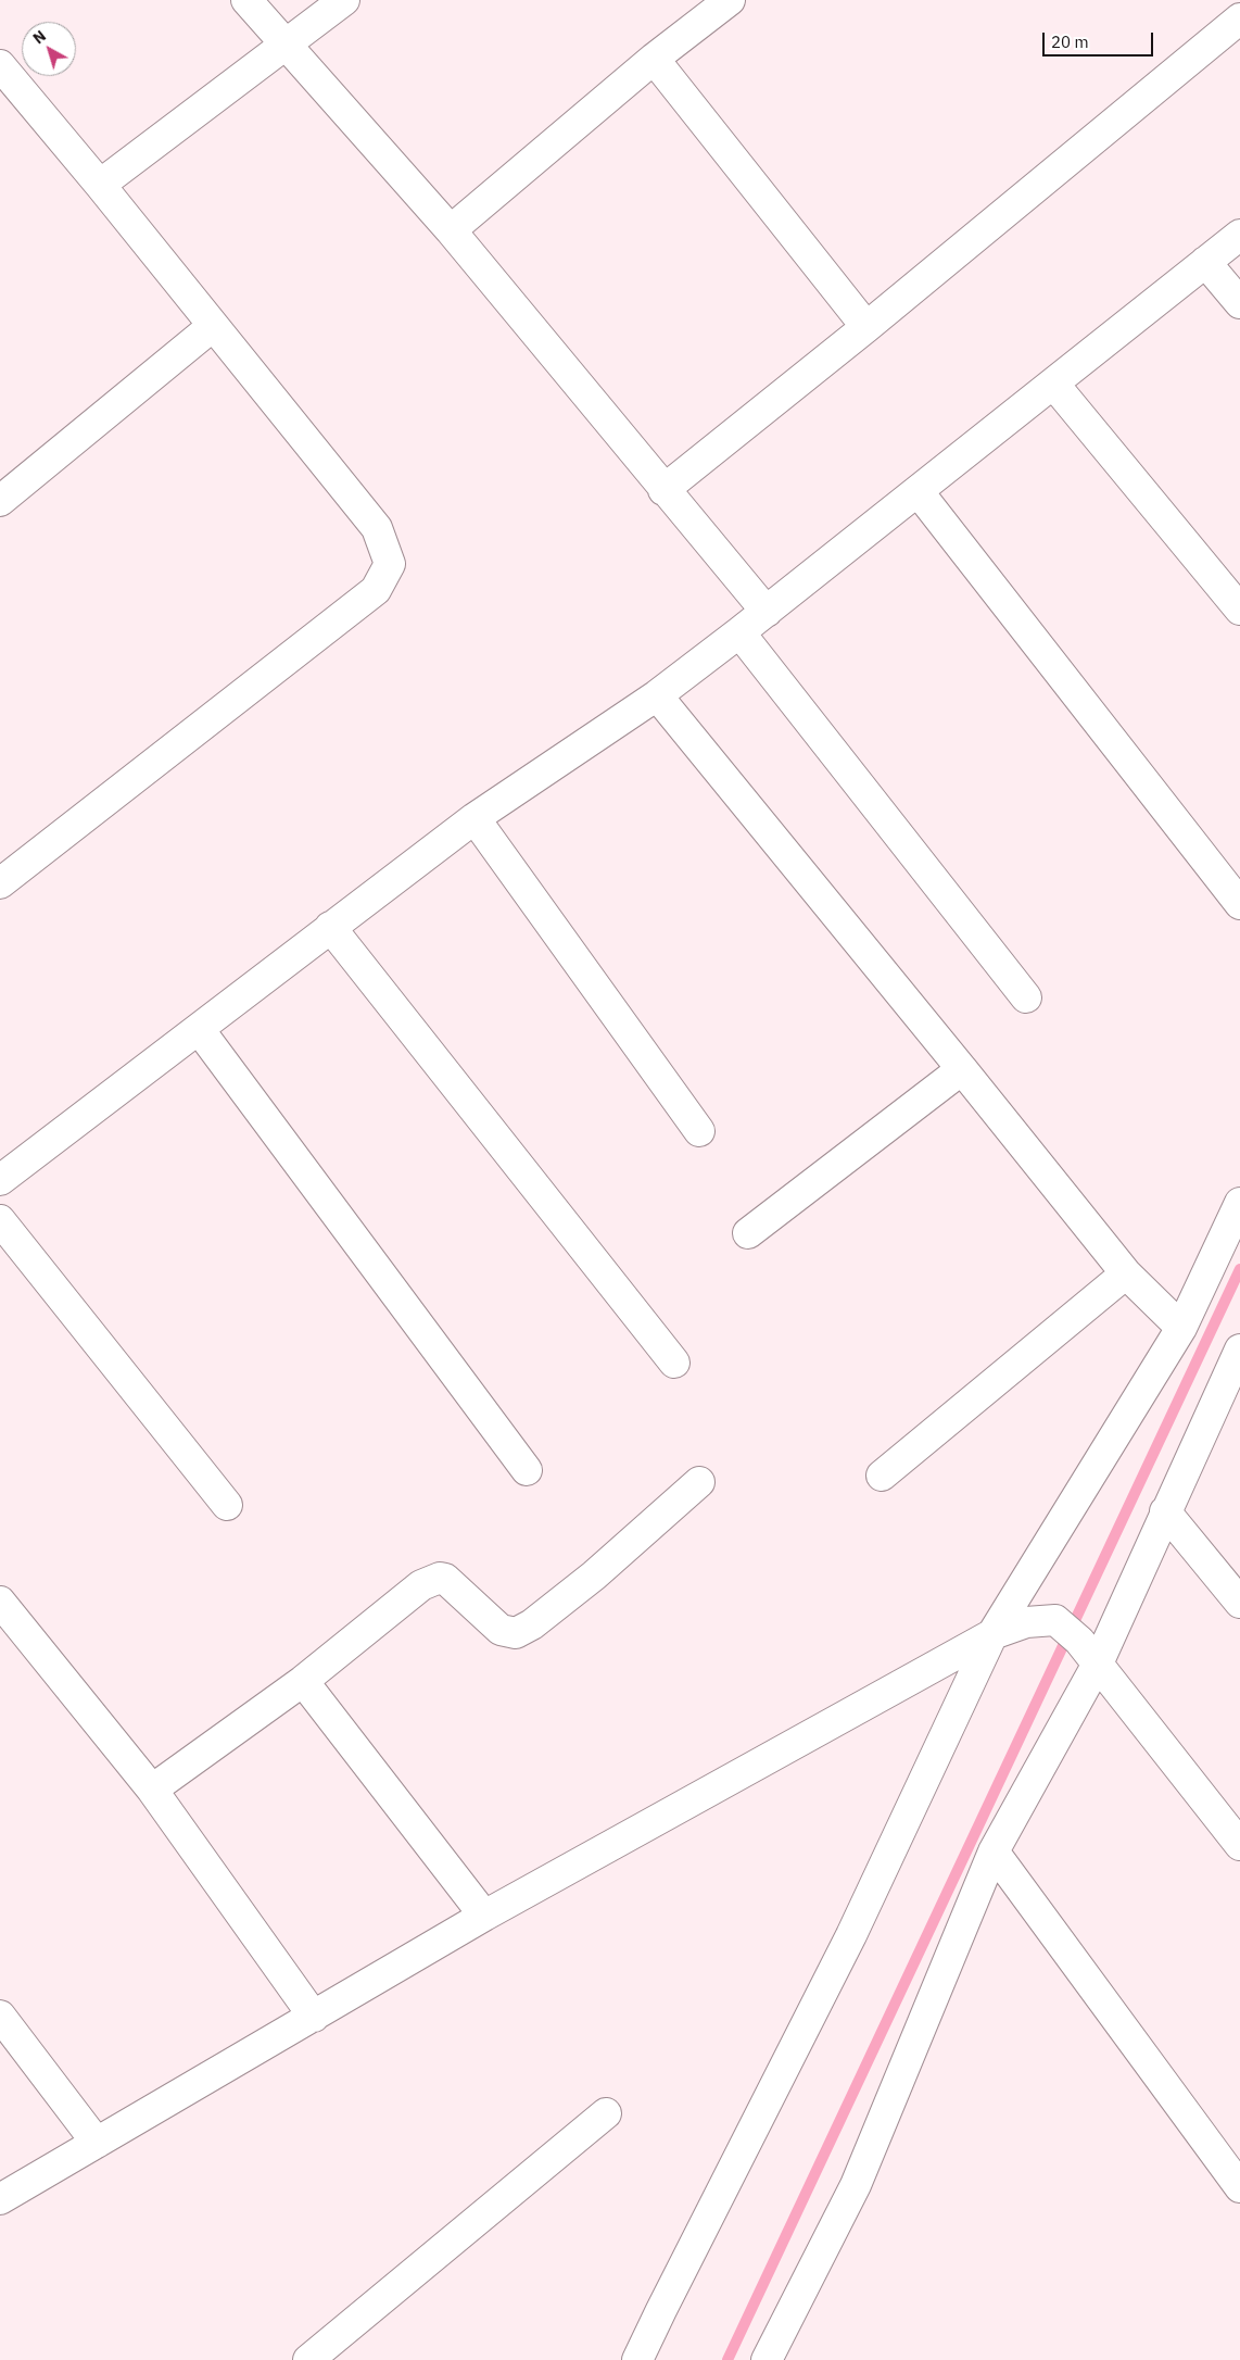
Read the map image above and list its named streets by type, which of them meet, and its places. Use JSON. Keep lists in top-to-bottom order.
{
  "scale_bar": "20 m",
  "north": "top left"
}
